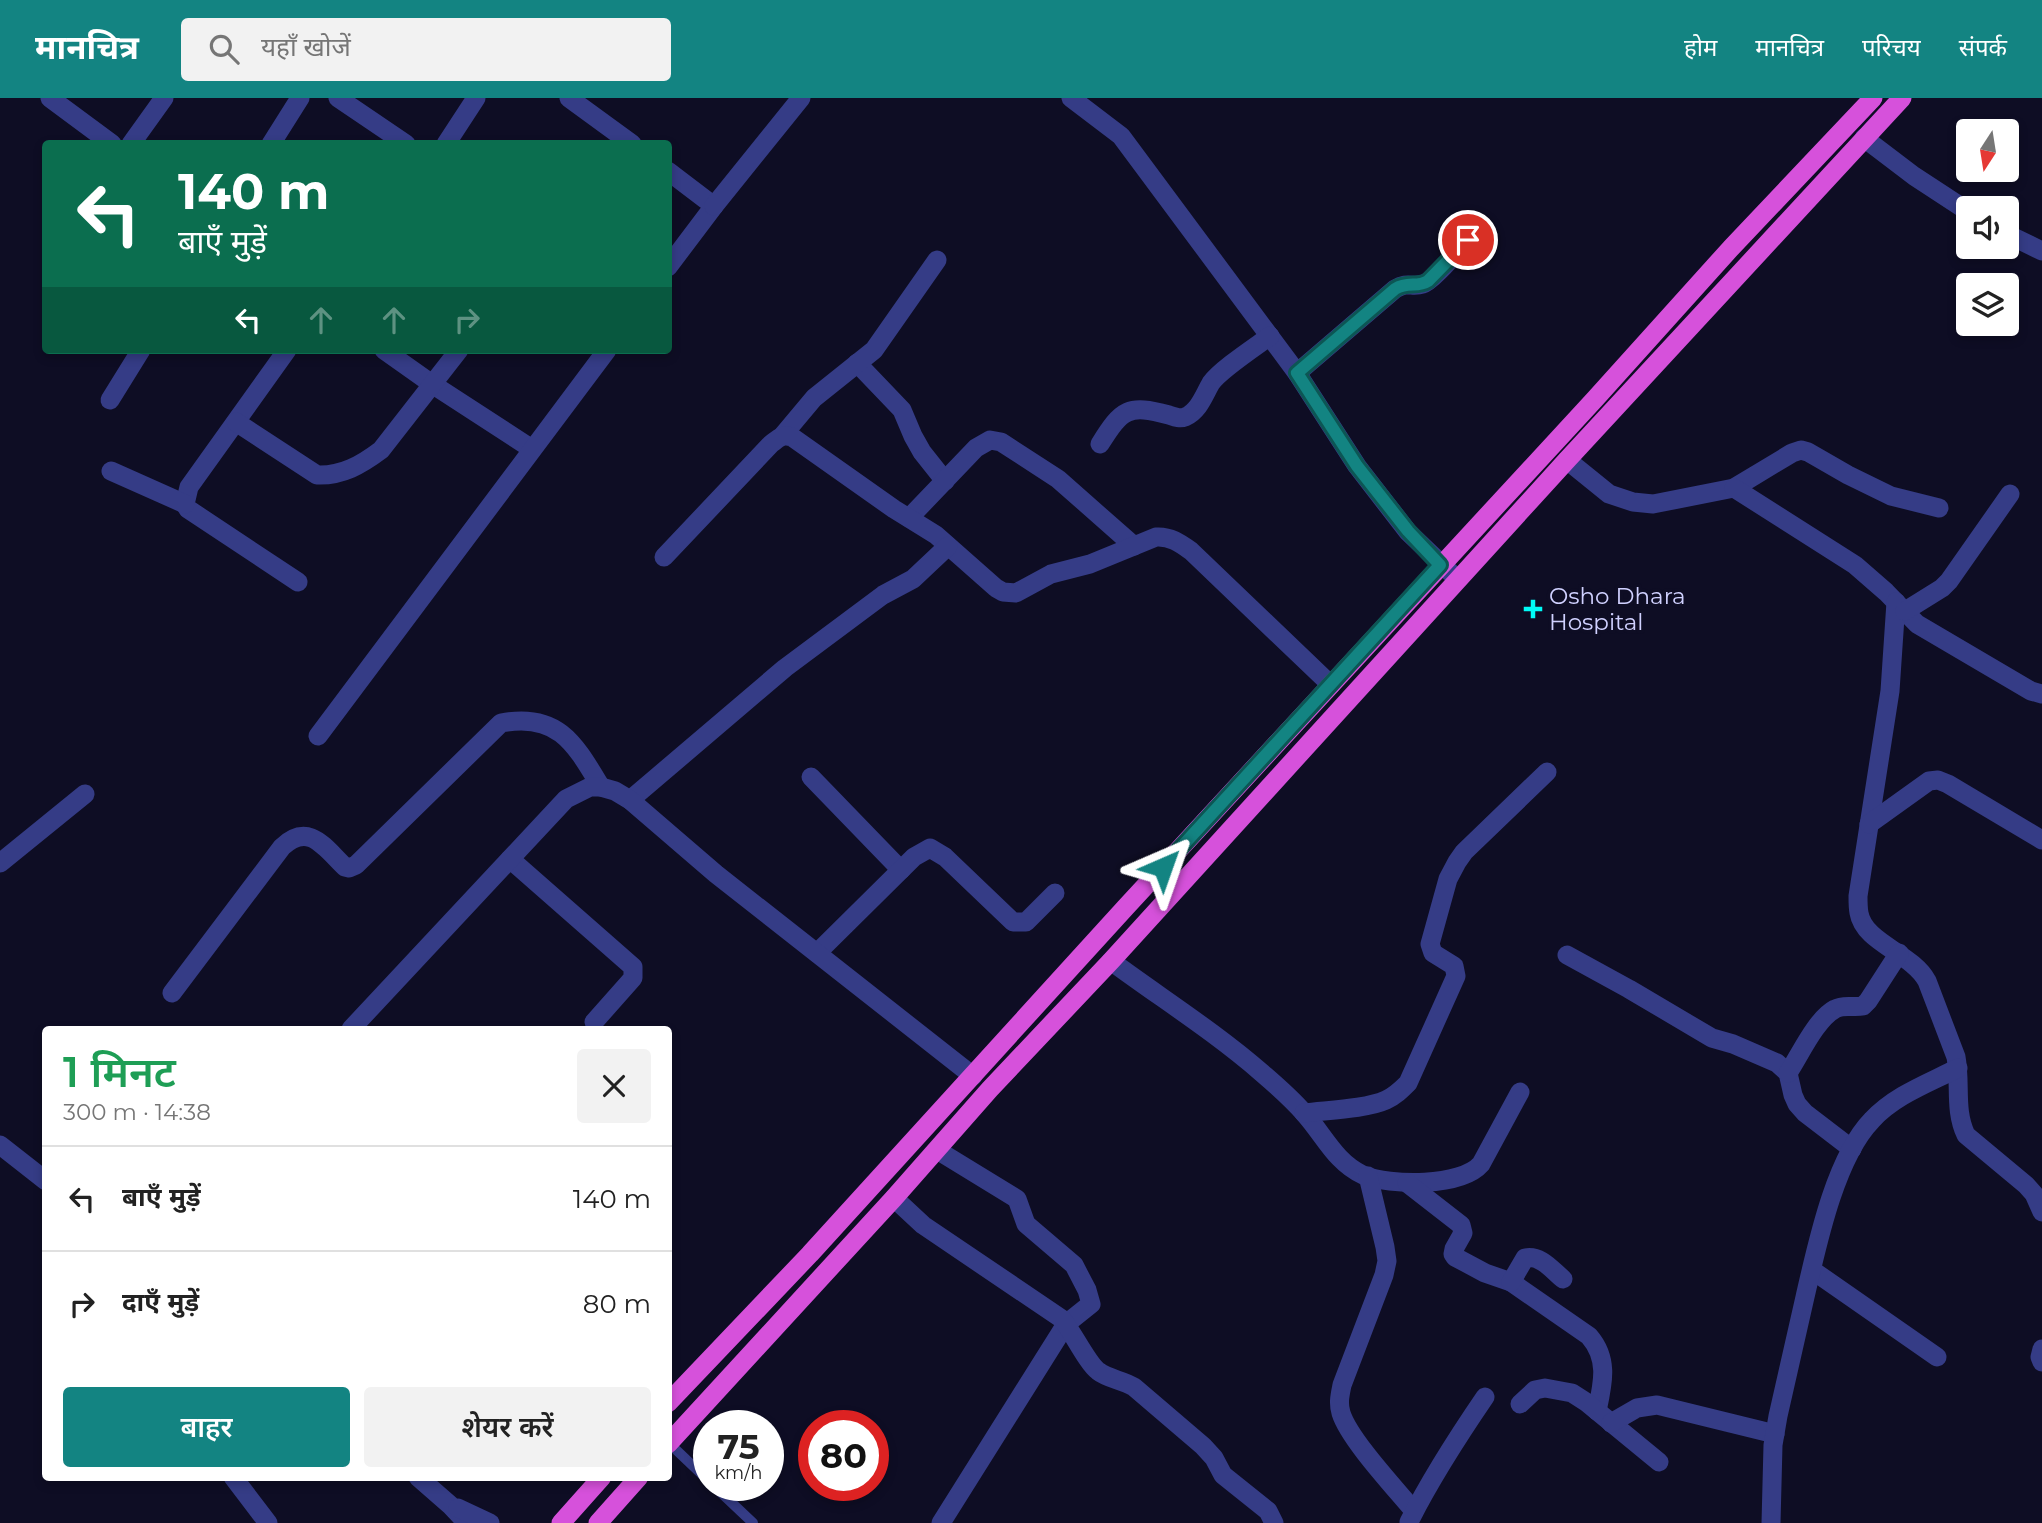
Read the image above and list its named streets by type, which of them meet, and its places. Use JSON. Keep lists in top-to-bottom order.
{
  "places": {
    "health": ["Osho Dhara Hospital"]
  },
  "north": "bottom",
  "page": {
    "header": "मानचित्र",
    "search": "यहाँ खोजें",
    "nav": [
      "होम",
      "मानचित्र",
      "परिचय",
      "संपर्क"
    ],
    "turn": ["140 m", "बाएँ मुड़ें"],
    "heading": ["1 मिनट", "300 m · 14:38"],
    "list": [
      {
        "name": "बाएँ मुड़ें",
        "value": "140 m"
      },
      {
        "name": "दाएँ मुड़ें",
        "value": "80 m"
      }
    ],
    "buttons": ["बाहर", "शेयर करें"],
    "speed": "75 km/h",
    "limit": "80"
  }
}
